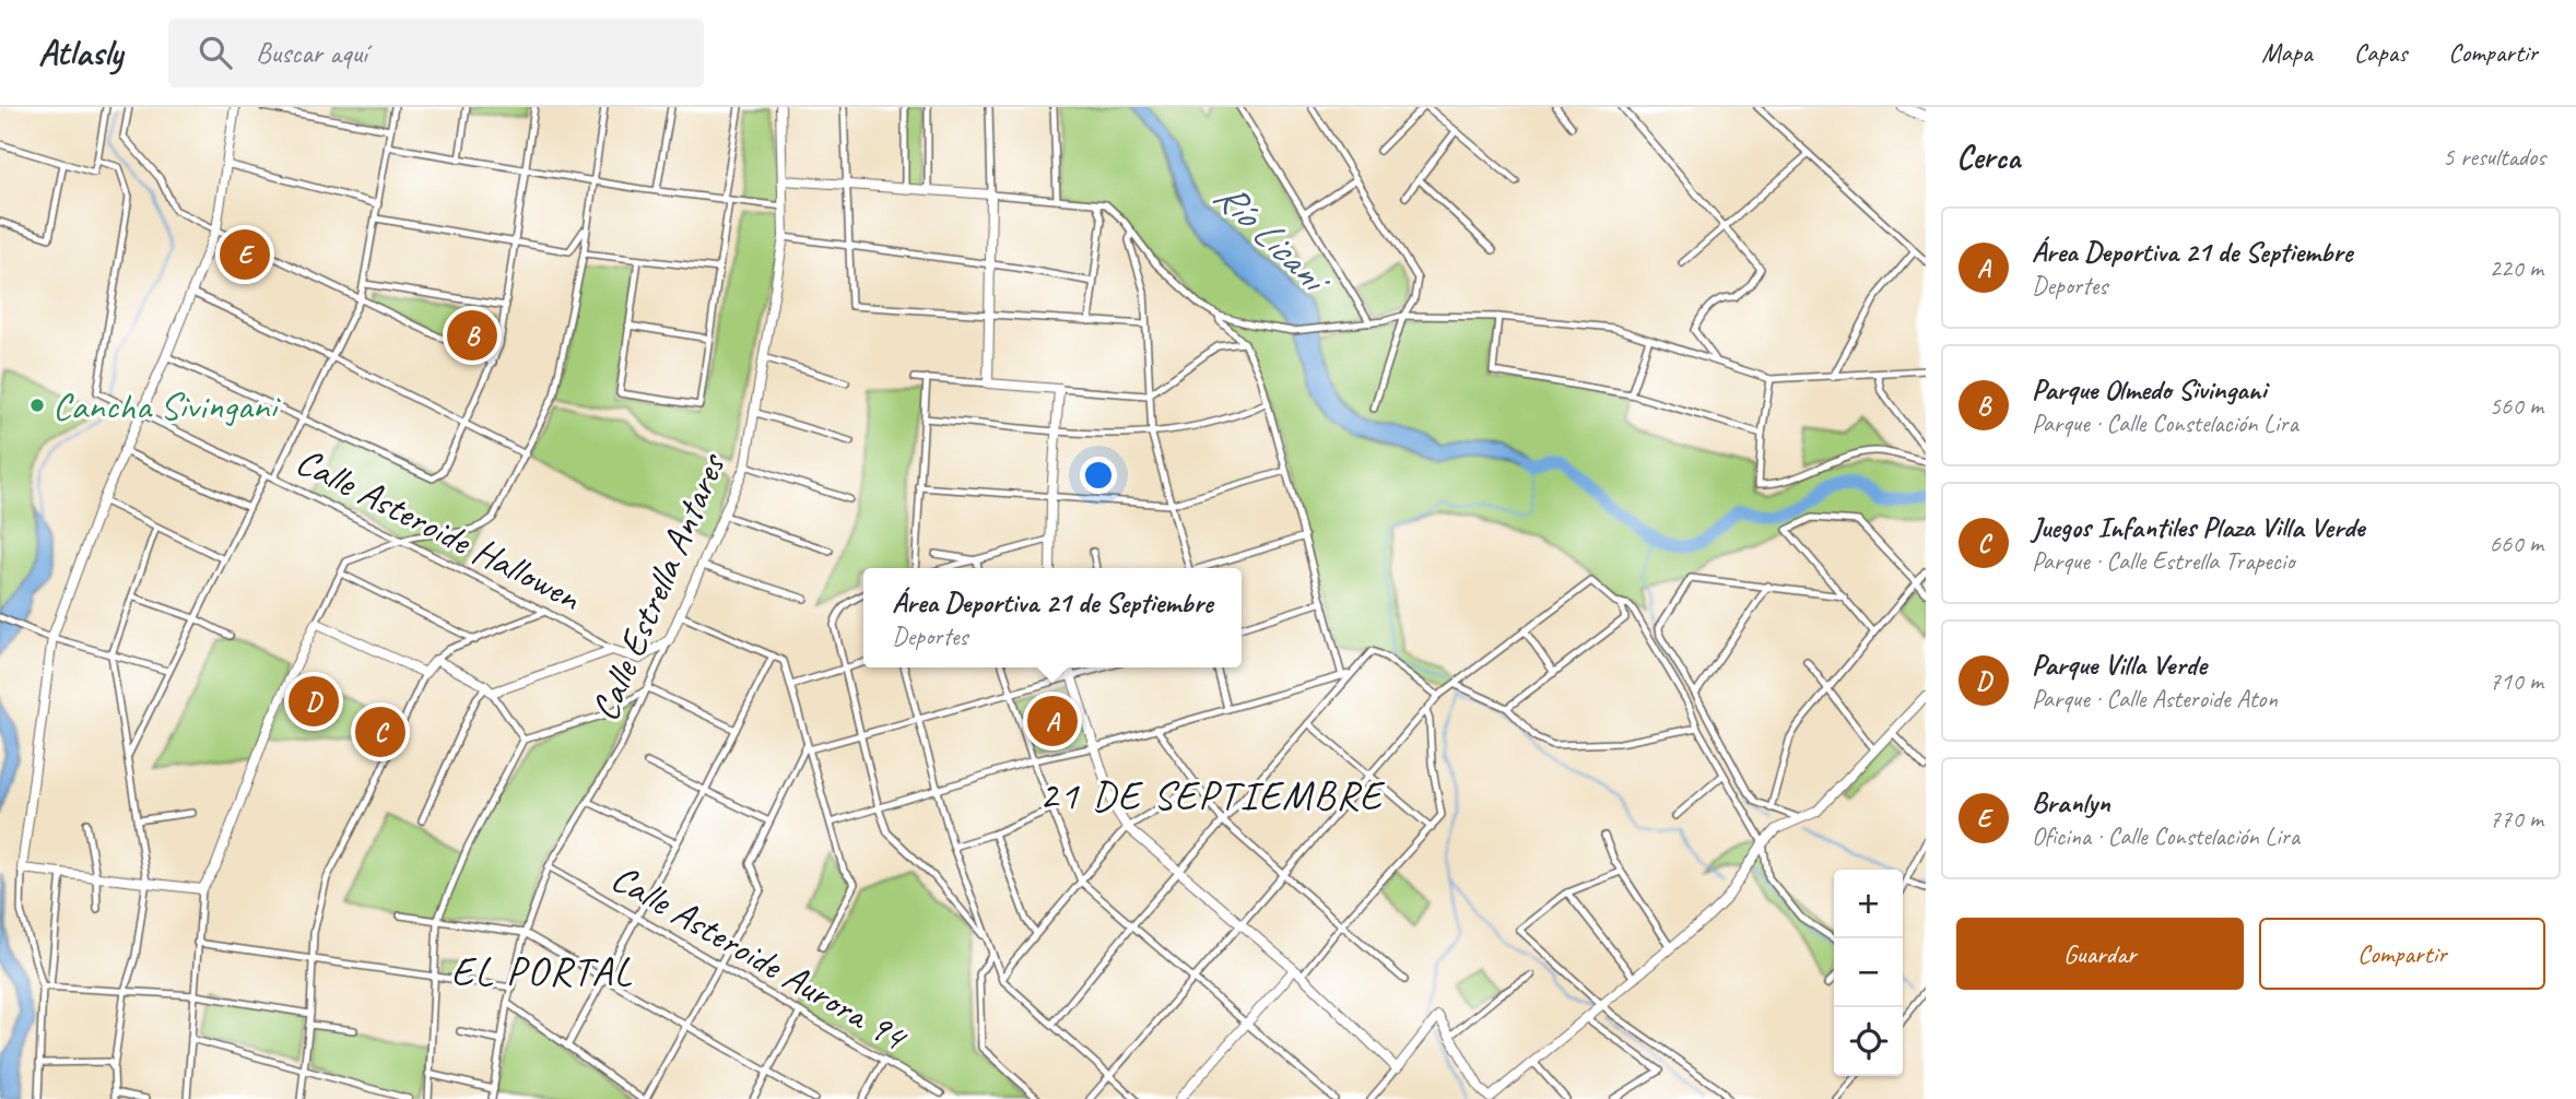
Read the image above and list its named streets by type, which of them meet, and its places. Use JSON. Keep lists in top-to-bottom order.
{
  "streets": {
    "street": ["Calle Asteroide Hallowen", "Calle Estrella Antares", "Calle Asteroide Aurora 94"]
  },
  "crossings": [
    ["Calle Asteroide Hallowen", "Calle Estrella Antares"],
    ["Calle Estrella Antares", "Calle Asteroide Aurora 94"]
  ],
  "districts": ["21 DE SEPTIEMBRE", "EL PORTAL"],
  "water": ["Río Licani"],
  "places": ["Cancha Sivingani"],
  "page": {
    "header": "Atlasly",
    "search": "Buscar aquí",
    "nav": ["Mapa", "Capas", "Compartir"],
    "heading": ["Cerca", "5 resultados"],
    "list": [
      {
        "mark": "A",
        "name": "Área Deportiva 21 de Septiembre",
        "note": "Deportes",
        "value": "220 m"
      },
      {
        "mark": "B",
        "name": "Parque Olmedo Sivingani",
        "note": "Parque · Calle Constelación Lira",
        "value": "560 m"
      },
      {
        "mark": "C",
        "name": "Juegos Infantiles Plaza Villa Verde",
        "note": "Parque · Calle Estrella Trapecio",
        "value": "660 m"
      },
      {
        "mark": "D",
        "name": "Parque Villa Verde",
        "note": "Parque · Calle Asteroide Aton",
        "value": "710 m"
      },
      {
        "mark": "E",
        "name": "Branlyn",
        "note": "Oficina · Calle Constelación Lira",
        "value": "770 m"
      }
    ],
    "pins": [
      "E",
      "B",
      "D",
      "A",
      "C"
    ],
    "popup": ["Área Deportiva 21 de Septiembre", "Deportes"],
    "map_buttons": ["+", "−"],
    "buttons": ["Guardar", "Compartir"]
  }
}
